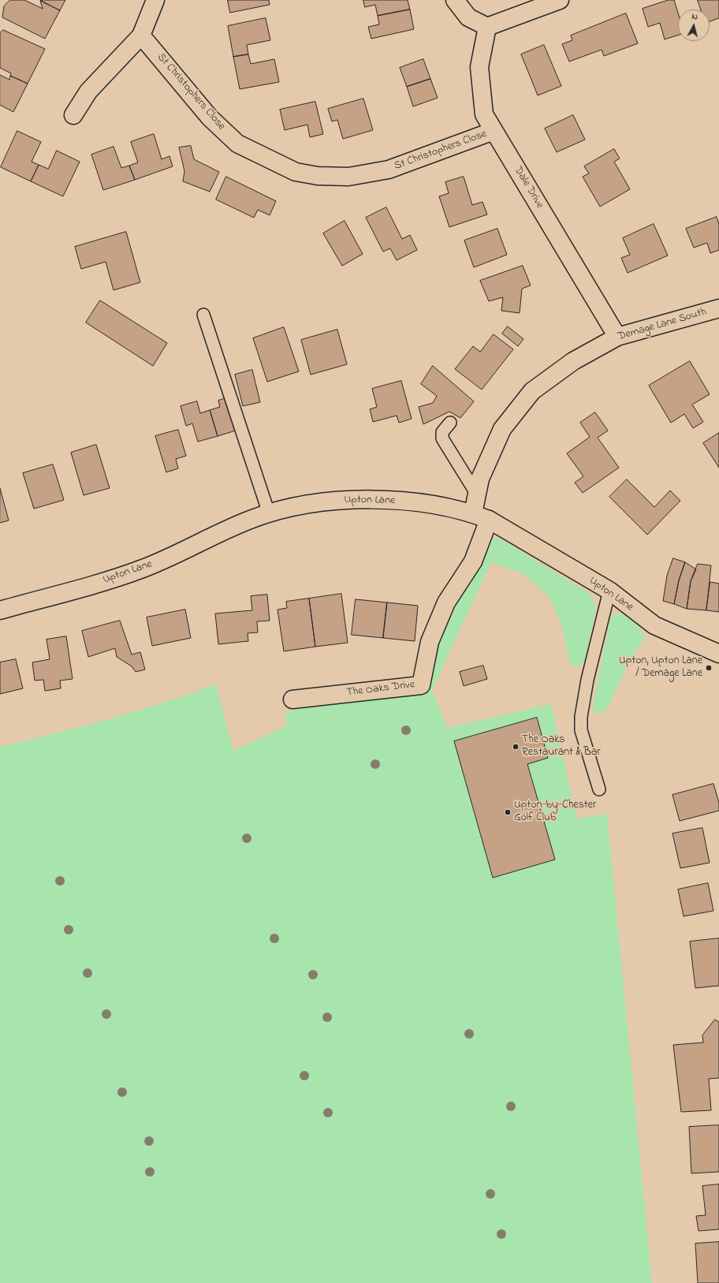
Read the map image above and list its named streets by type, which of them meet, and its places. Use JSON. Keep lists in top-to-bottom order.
{
  "streets": {
    "street": [
      "St Christophers Close",
      "Dale Drive",
      "Demage Lane South",
      "Upton Lane",
      "The Oaks Drive"
    ]
  },
  "crossings": [
    ["St Christophers Close", "Dale Drive"],
    ["Dale Drive", "Demage Lane South"],
    ["Demage Lane South", "Upton Lane"],
    ["Upton Lane", "The Oaks Drive"]
  ],
  "places": ["Upton, Upton Lane / Demage Lane", "The Oaks Restaurant & Bar", "Upton-by-Chester Golf Club"],
  "north": "top"
}
